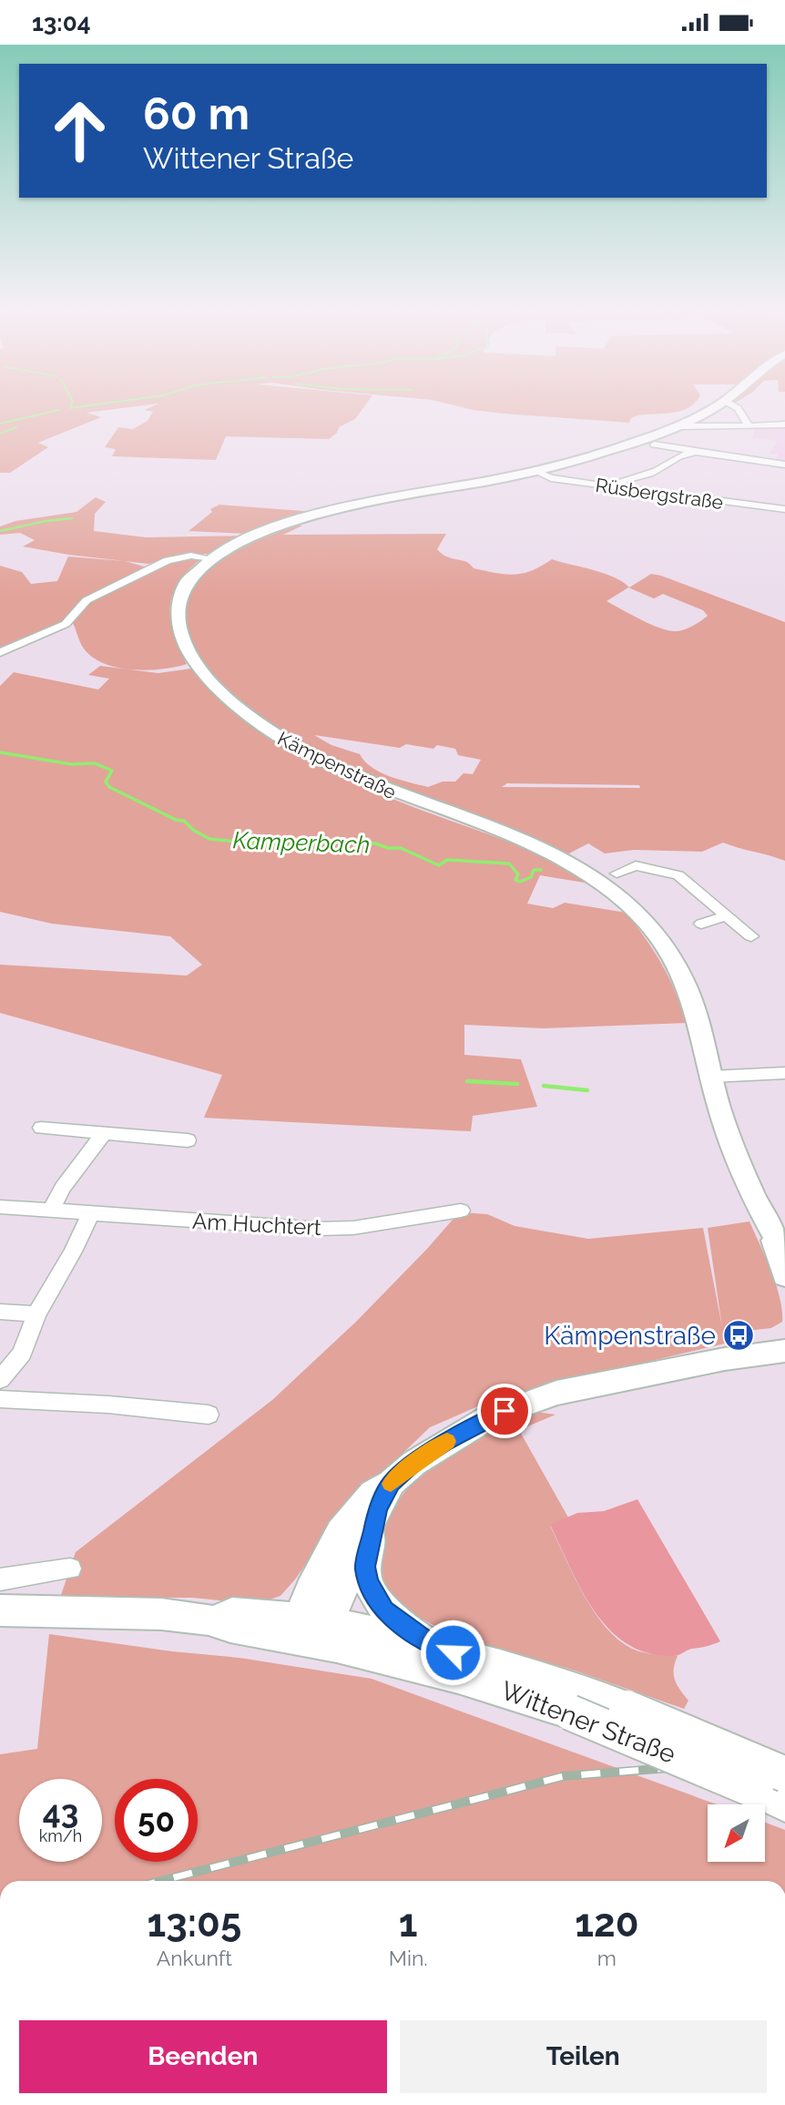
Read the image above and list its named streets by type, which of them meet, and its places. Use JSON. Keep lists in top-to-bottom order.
{
  "streets": {
    "street": [
      "Rüsbergstraße",
      "Kämpenstraße",
      "Am Huchtert",
      "Wittener Straße"
    ]
  },
  "crossings": [
    ["Rüsbergstraße", "Kämpenstraße"]
  ],
  "water": ["Kamperbach"],
  "places": {
    "bus stop": ["Kämpenstraße"]
  },
  "north": "bottom left",
  "page": {
    "status": "13:04",
    "turn": ["60 m", "Wittener Straße"],
    "speed": "43 km/h",
    "limit": "50",
    "eta": [
      "13:05",
      "Ankunft",
      "1",
      "Min.",
      "120",
      "m"
    ],
    "buttons": ["Beenden", "Teilen"]
  }
}
